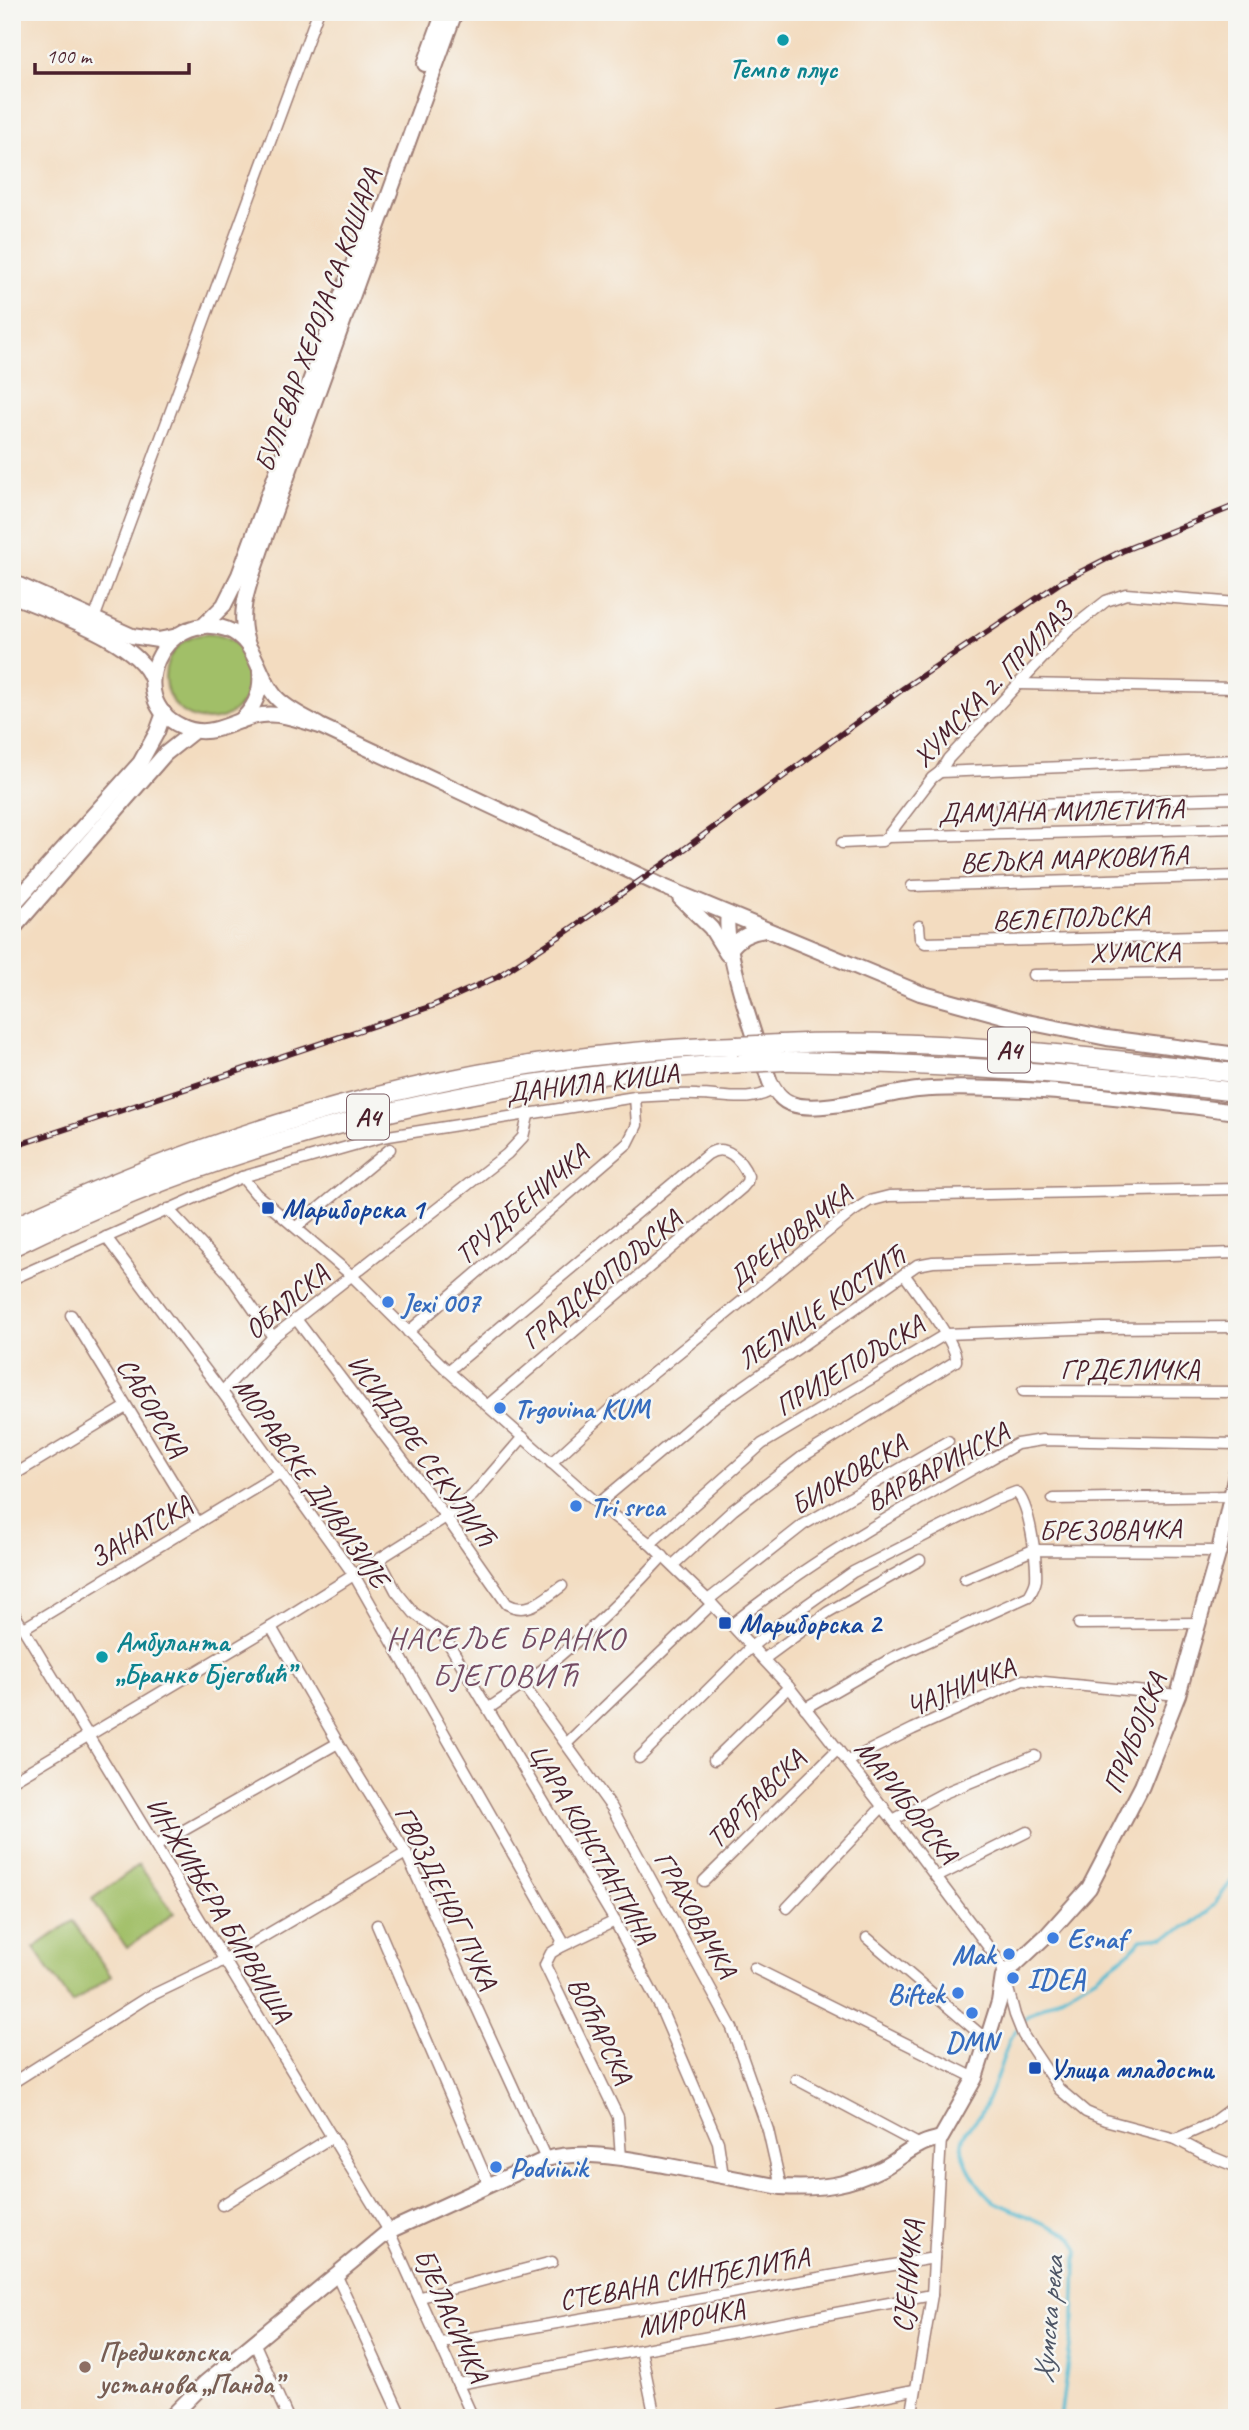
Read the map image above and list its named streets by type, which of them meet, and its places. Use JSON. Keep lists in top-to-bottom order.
{
  "streets": {
    "highway": ["A4"],
    "main road": ["БУЛЕВАР ХЕРОЈА СА КОШАРА", "ПРИБОЈСКА"],
    "street": [
      "ХУМСКА 2. ПРИЛАЗ",
      "ДАМЈАНА МИЛЕТИЋА",
      "ВЕЉКА МАРКОВИЋА",
      "ВЕЛЕПОЉСКА",
      "ХУМСКА",
      "ДАНИЛА КИША",
      "ТРУДБЕНИЧКА",
      "ДРЕНОВАЧКА",
      "ГРАДСКОПОЉСКА",
      "ОБАЛСКА",
      "ЛЕЛИЦЕ КОСТИЋ",
      "ПРИЈЕПОЉСКА",
      "ГРДЕЛИЧКА",
      "САБОРСКА",
      "ИСИДОРЕ СЕКУЛИЋ",
      "ВАРВАРИНСКА",
      "БИОКОВСКА",
      "МОРАВСКЕ ДИВИЗИЈЕ",
      "БРЕЗОВАЧКА",
      "ЗАНАТСКА",
      "ЧАЈНИЧКА",
      "ТВРЂАВСКА",
      "МАРИБОРСКА",
      "ЦАРА КОНСТАНТИНА",
      "ГВОЗДЕНОГ ПУКА",
      "ИНЖИЊЕРА БИРВИША",
      "ГРАХОВАЧКА",
      "ВОЋАРСКА",
      "СЈЕНИЧКА",
      "СТЕВАНА СИНЂЕЛИЋА",
      "БЈЕЛАСИЧКА",
      "МИРОЧКА"
    ]
  },
  "crossings": [
    ["ХУМСКА 2. ПРИЛАЗ", "ДАМЈАНА МИЛЕТИЋА"],
    ["ДАНИЛА КИША", "ТРУДБЕНИЧКА"],
    ["ДАНИЛА КИША", "ОБАЛСКА"],
    ["ДАНИЛА КИША", "МОРАВСКЕ ДИВИЗИЈЕ"],
    ["ДАНИЛА КИША", "МАРИБОРСКА"],
    ["ТРУДБЕНИЧКА", "МАРИБОРСКА"],
    ["ДРЕНОВАЧКА", "МАРИБОРСКА"],
    ["ГРАДСКОПОЉСКА", "МАРИБОРСКА"],
    ["ОБАЛСКА", "ИСИДОРЕ СЕКУЛИЋ"],
    ["ОБАЛСКА", "МОРАВСКЕ ДИВИЗИЈЕ"],
    ["ОБАЛСКА", "МАРИБОРСКА"],
    ["ЛЕЛИЦЕ КОСТИЋ", "МАРИБОРСКА"],
    ["ПРИЈЕПОЉСКА", "МАРИБОРСКА"],
    ["САБОРСКА", "ЗАНАТСКА"],
    ["ВАРВАРИНСКА", "МАРИБОРСКА"],
    ["БИОКОВСКА", "МАРИБОРСКА"],
    ["БИОКОВСКА", "ГРАХОВАЧКА"],
    ["МОРАВСКЕ ДИВИЗИЈЕ", "ЗАНАТСКА"],
    ["МОРАВСКЕ ДИВИЗИЈЕ", "ВОЋАРСКА"],
    ["БРЕЗОВАЧКА", "ПРИБОЈСКА"],
    ["ЗАНАТСКА", "ИНЖИЊЕРА БИРВИША"],
    ["ЧАЈНИЧКА", "ПРИБОЈСКА"],
    ["ЧАЈНИЧКА", "МАРИБОРСКА"],
    ["ПРИБОЈСКА", "МАРИБОРСКА"],
    ["ТВРЂАВСКА", "МАРИБОРСКА"],
    ["ЦАРА КОНСТАНТИНА", "ВОЋАРСКА"],
    ["ИНЖИЊЕРА БИРВИША", "БЈЕЛАСИЧКА"],
    ["СЈЕНИЧКА", "СТЕВАНА СИНЂЕЛИЋА"],
    ["СЈЕНИЧКА", "МИРОЧКА"],
    ["СТЕВАНА СИНЂЕЛИЋА", "БЈЕЛАСИЧКА"],
    ["БЈЕЛАСИЧКА", "МИРОЧКА"]
  ],
  "districts": ["НАСЕЉЕ БРАНКО БЈЕГОВИЋ"],
  "water": ["Хумска река"],
  "places": {
    "other": [
      "Темпо плус",
      "Jexi 007",
      "Trgovina KUM",
      "Tri srca",
      "Амбуланта „Бранко Бјеговић”",
      "Esnaf",
      "Mak",
      "IDEA",
      "Biftek",
      "DMN",
      "Podvinik",
      "Предшколска установа „Панда”"
    ],
    "transit": ["Мариборска 1", "Мариборска 2", "Улица младости"]
  },
  "scale_bar": "100 m"
}
